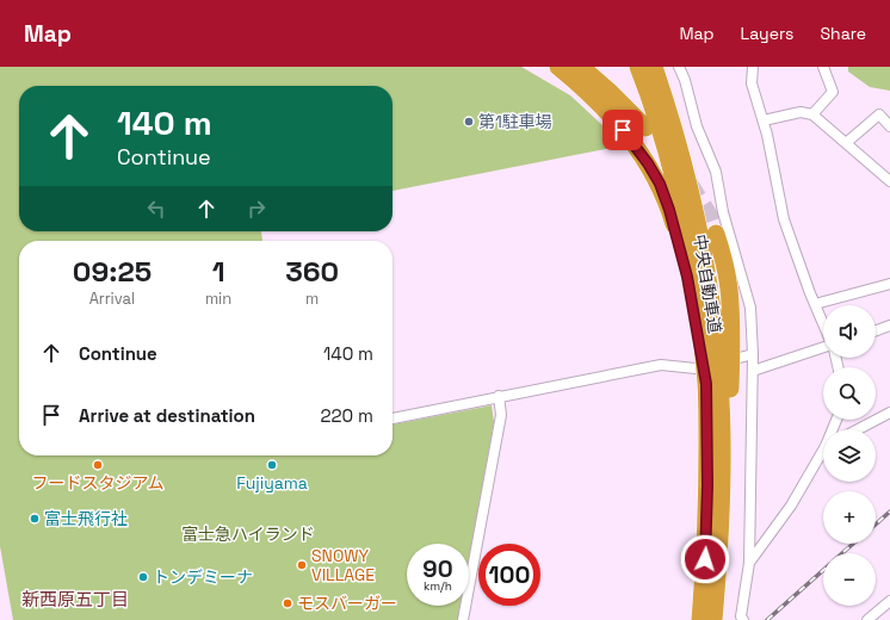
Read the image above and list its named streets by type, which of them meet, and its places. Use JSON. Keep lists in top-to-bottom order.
{
  "streets": {
    "highway": ["中央自動車道"]
  },
  "districts": ["新西原五丁目"],
  "parks": ["富士急ハイランド"],
  "places": [
    "第1駐車場",
    "フードスタジアム",
    "Fujiyama",
    "富士飛行社",
    "SNOWY VILLAGE",
    "トンデミーナ",
    "モスバーガー"
  ],
  "page": {
    "header": "Map",
    "nav": ["Map", "Layers", "Share"],
    "turn": ["140 m", "Continue"],
    "eta": [
      "09:25",
      "Arrival",
      "1",
      "min",
      "360",
      "m"
    ],
    "map_buttons": ["+", "−"],
    "list": [
      {
        "name": "Continue",
        "value": "140 m"
      },
      {
        "name": "Arrive at destination",
        "value": "220 m"
      }
    ],
    "speed": "90 km/h",
    "limit": "100"
  }
}
